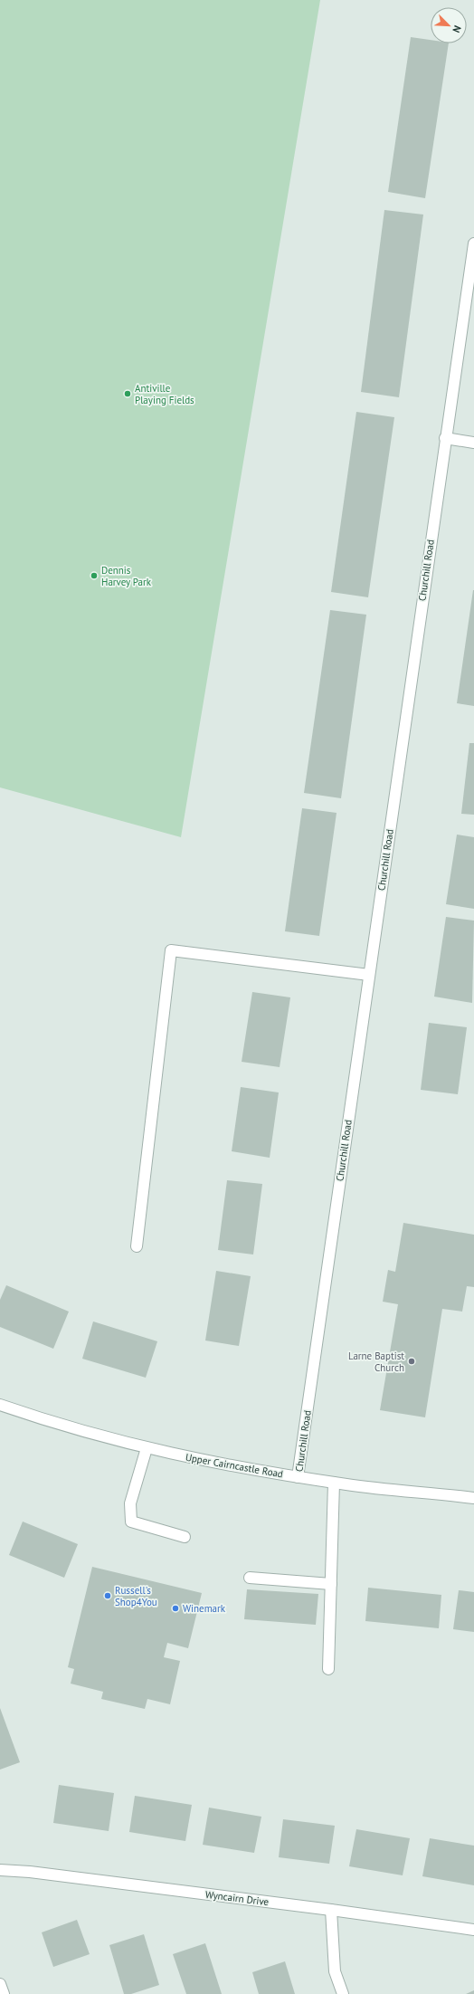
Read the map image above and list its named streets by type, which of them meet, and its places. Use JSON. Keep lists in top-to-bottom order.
{
  "streets": {
    "street": ["Churchill Road", "Upper Cairncastle Road", "Wyncairn Drive"]
  },
  "crossings": [
    ["Churchill Road", "Upper Cairncastle Road"]
  ],
  "places": [
    "Antiville Playing Fields",
    "Dennis Harvey Park",
    "Larne Baptist Church",
    "Russell's Shop4You",
    "Winemark"
  ],
  "north": "bottom right"
}
